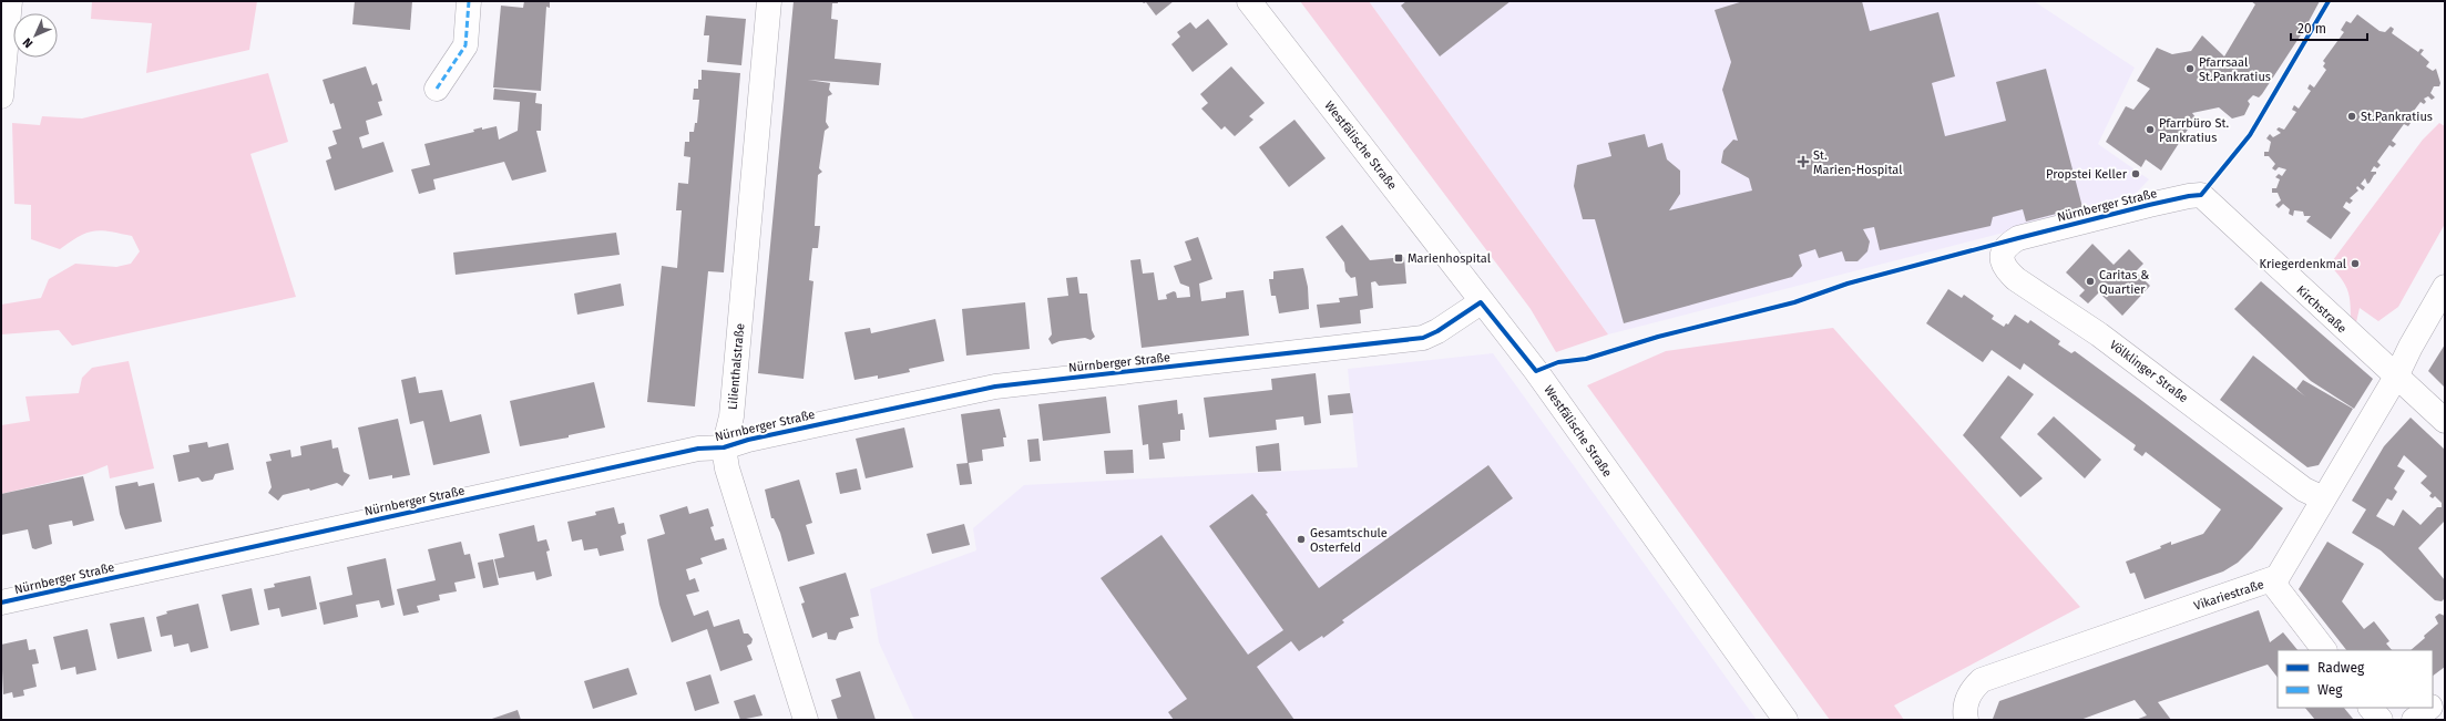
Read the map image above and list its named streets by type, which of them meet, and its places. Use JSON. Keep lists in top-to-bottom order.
{
  "streets": {
    "street": [
      "Westfälische Straße",
      "Nürnberger Straße",
      "Kirchstraße",
      "Lilienthalstraße",
      "Völklinger Straße",
      "Vikariestraße"
    ]
  },
  "crossings": [
    ["Westfälische Straße", "Nürnberger Straße"],
    ["Nürnberger Straße", "Kirchstraße"],
    ["Nürnberger Straße", "Lilienthalstraße"],
    ["Nürnberger Straße", "Völklinger Straße"],
    ["Kirchstraße", "Vikariestraße"],
    ["Völklinger Straße", "Vikariestraße"]
  ],
  "places": {
    "other": [
      "Pfarrsaal St.Pankratius",
      "St.Pankratius",
      "Pfarrbüro St. Pankratius",
      "Propstei Keller",
      "Kriegerdenkmal",
      "Caritas & Quartier",
      "Gesamtschule Osterfeld"
    ],
    "health": ["St. Marien-Hospital"],
    "transit": ["Marienhospital"]
  },
  "legend": ["Radweg", "Weg"],
  "scale_bar": "20 m",
  "north": "bottom left"
}
